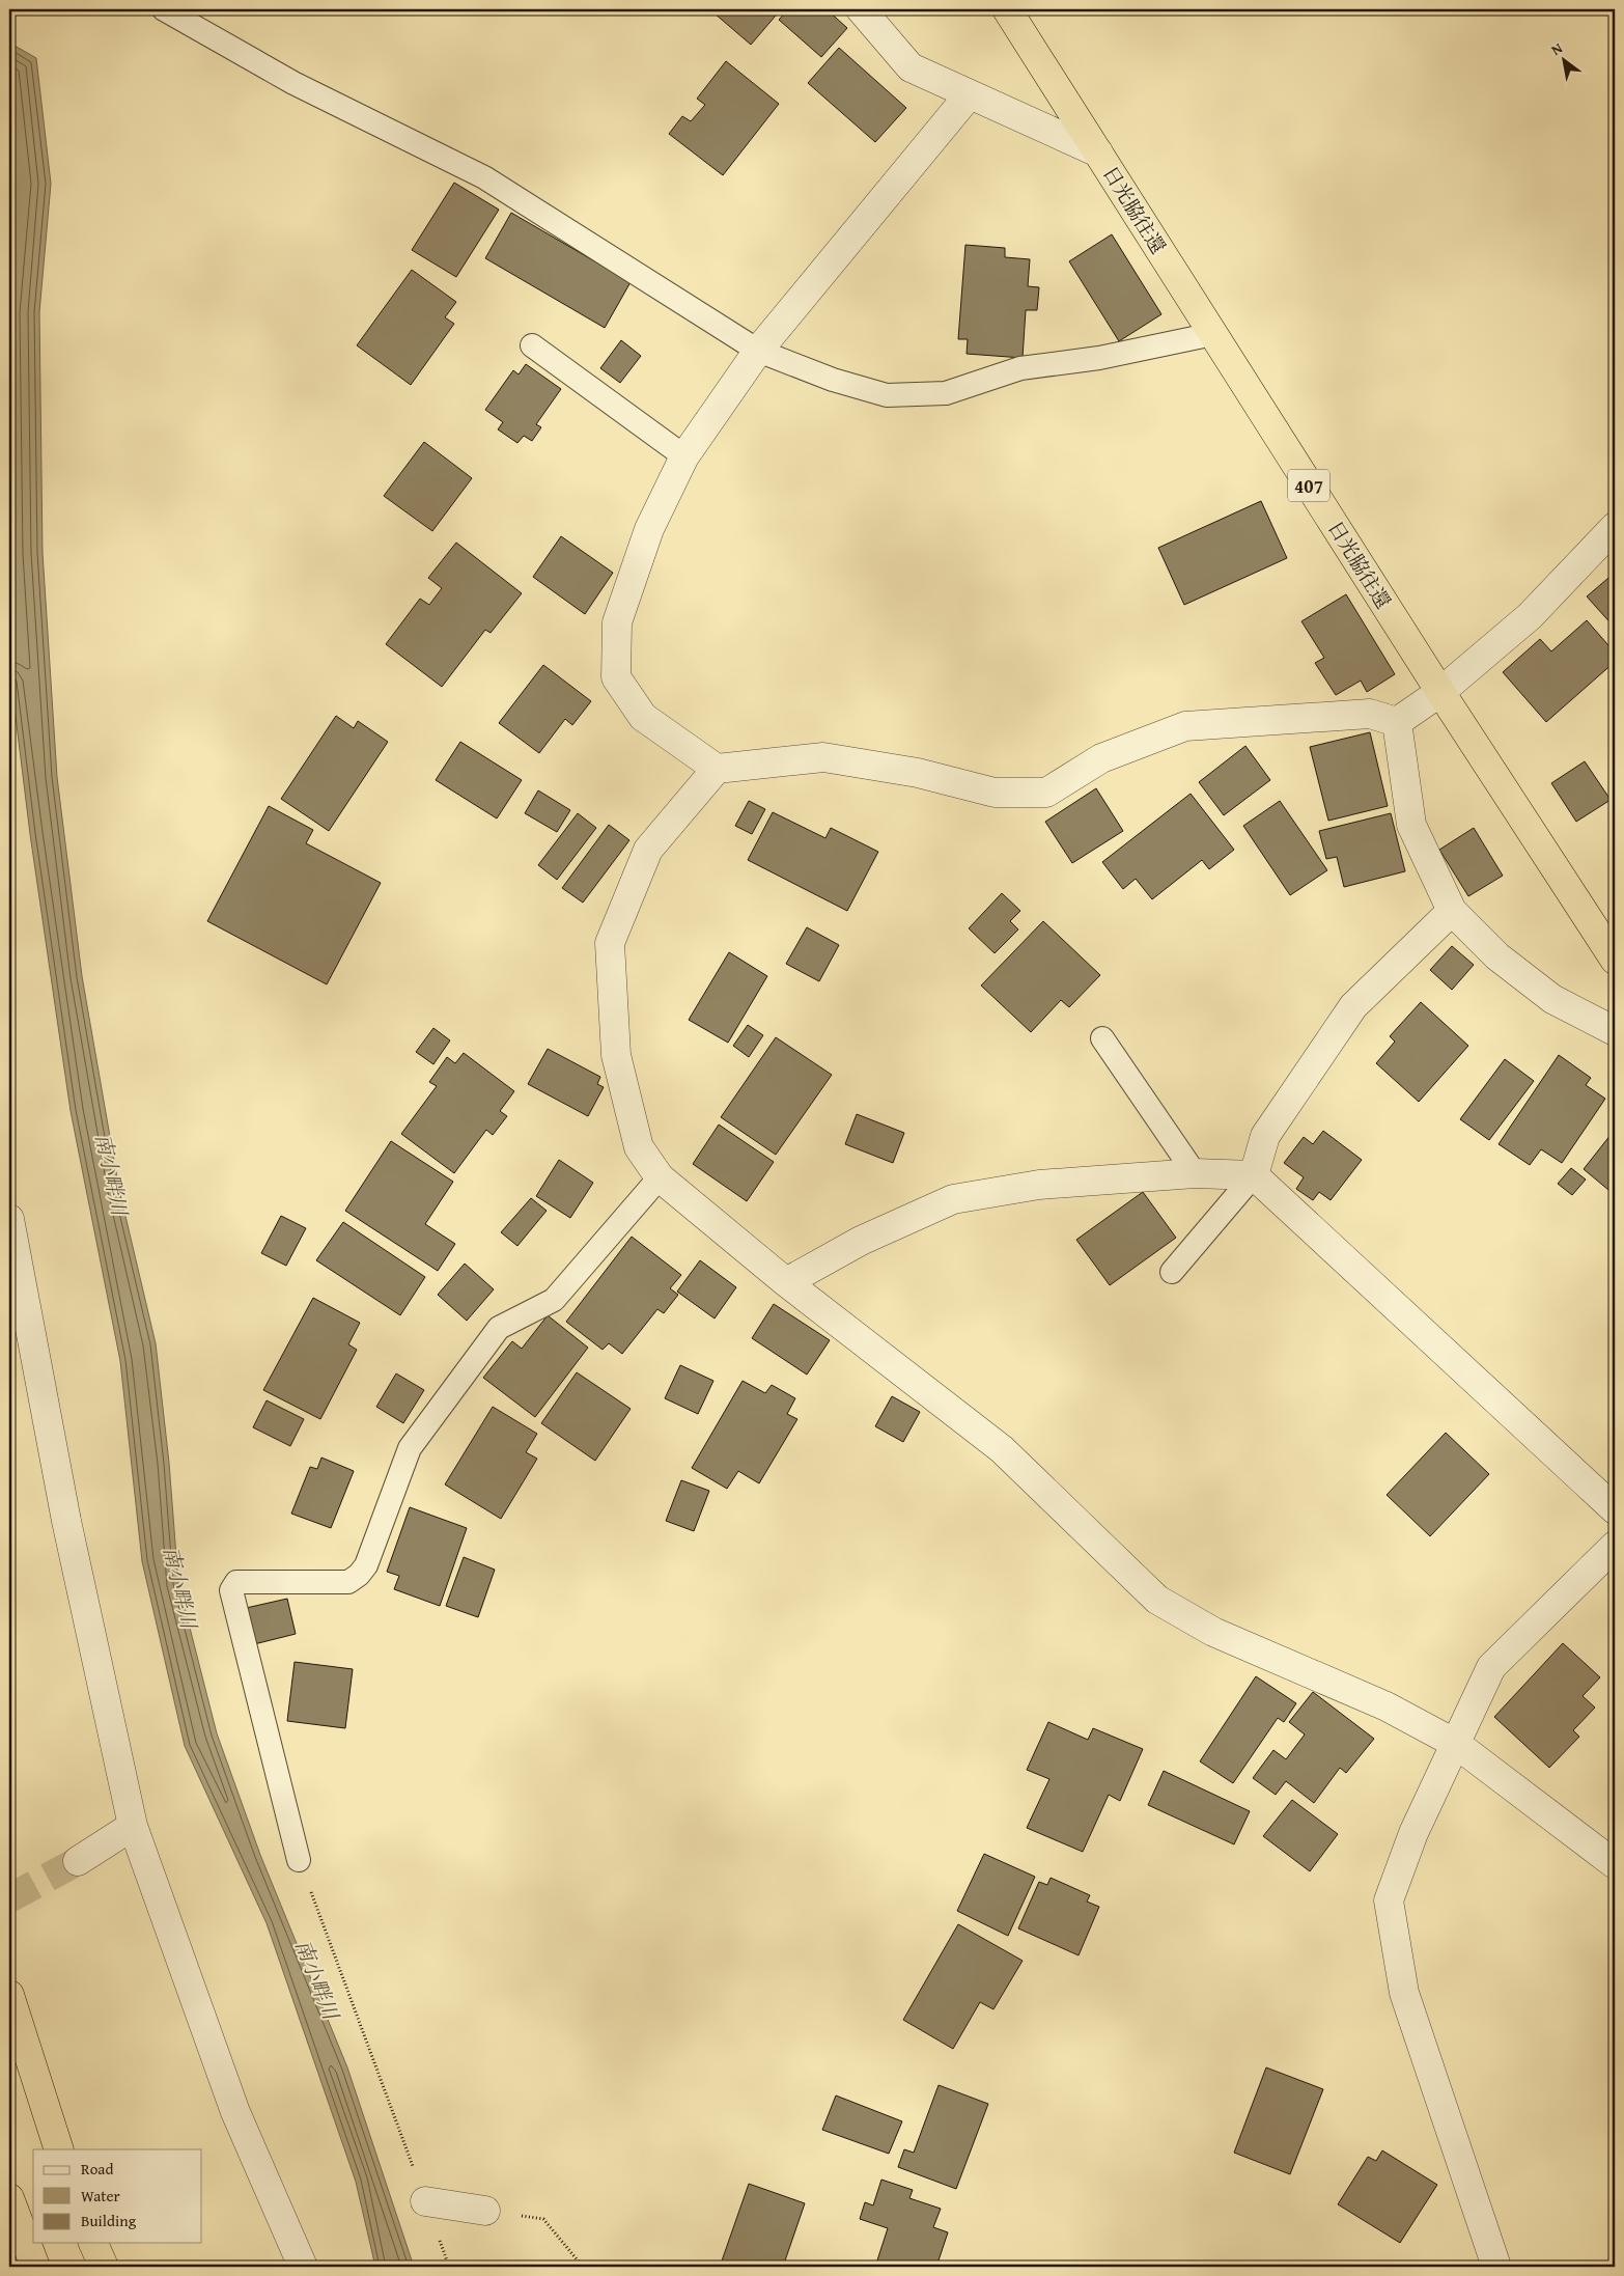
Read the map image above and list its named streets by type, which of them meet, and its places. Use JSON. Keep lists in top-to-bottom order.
{
  "streets": {
    "highway": ["日光脇往還", "407"]
  },
  "water": ["南小畔川"],
  "legend": ["Road", "Water", "Building"],
  "north": "top left"
}
